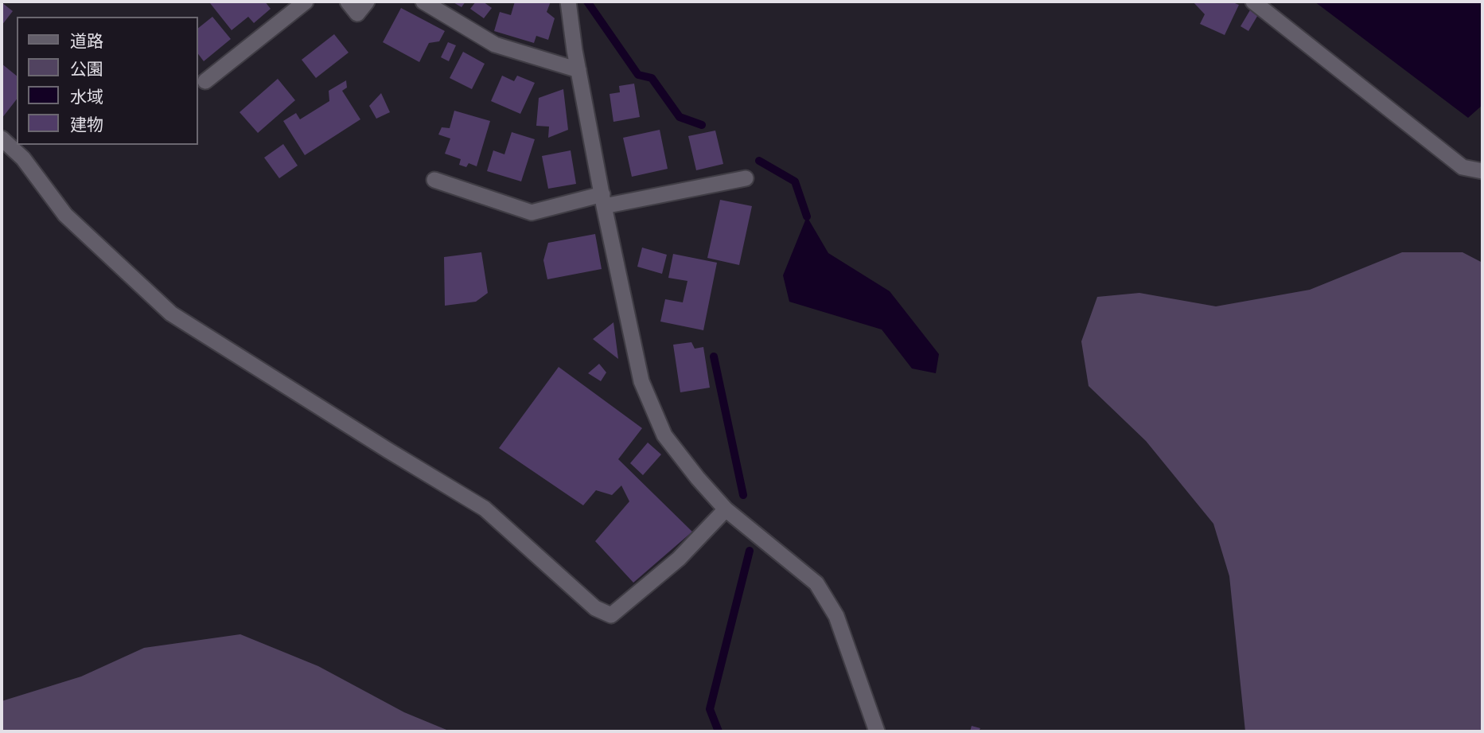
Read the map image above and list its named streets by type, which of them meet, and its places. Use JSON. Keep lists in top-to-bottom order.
{
  "legend": [
    "道路",
    "公園",
    "水域",
    "建物"
  ]
}
